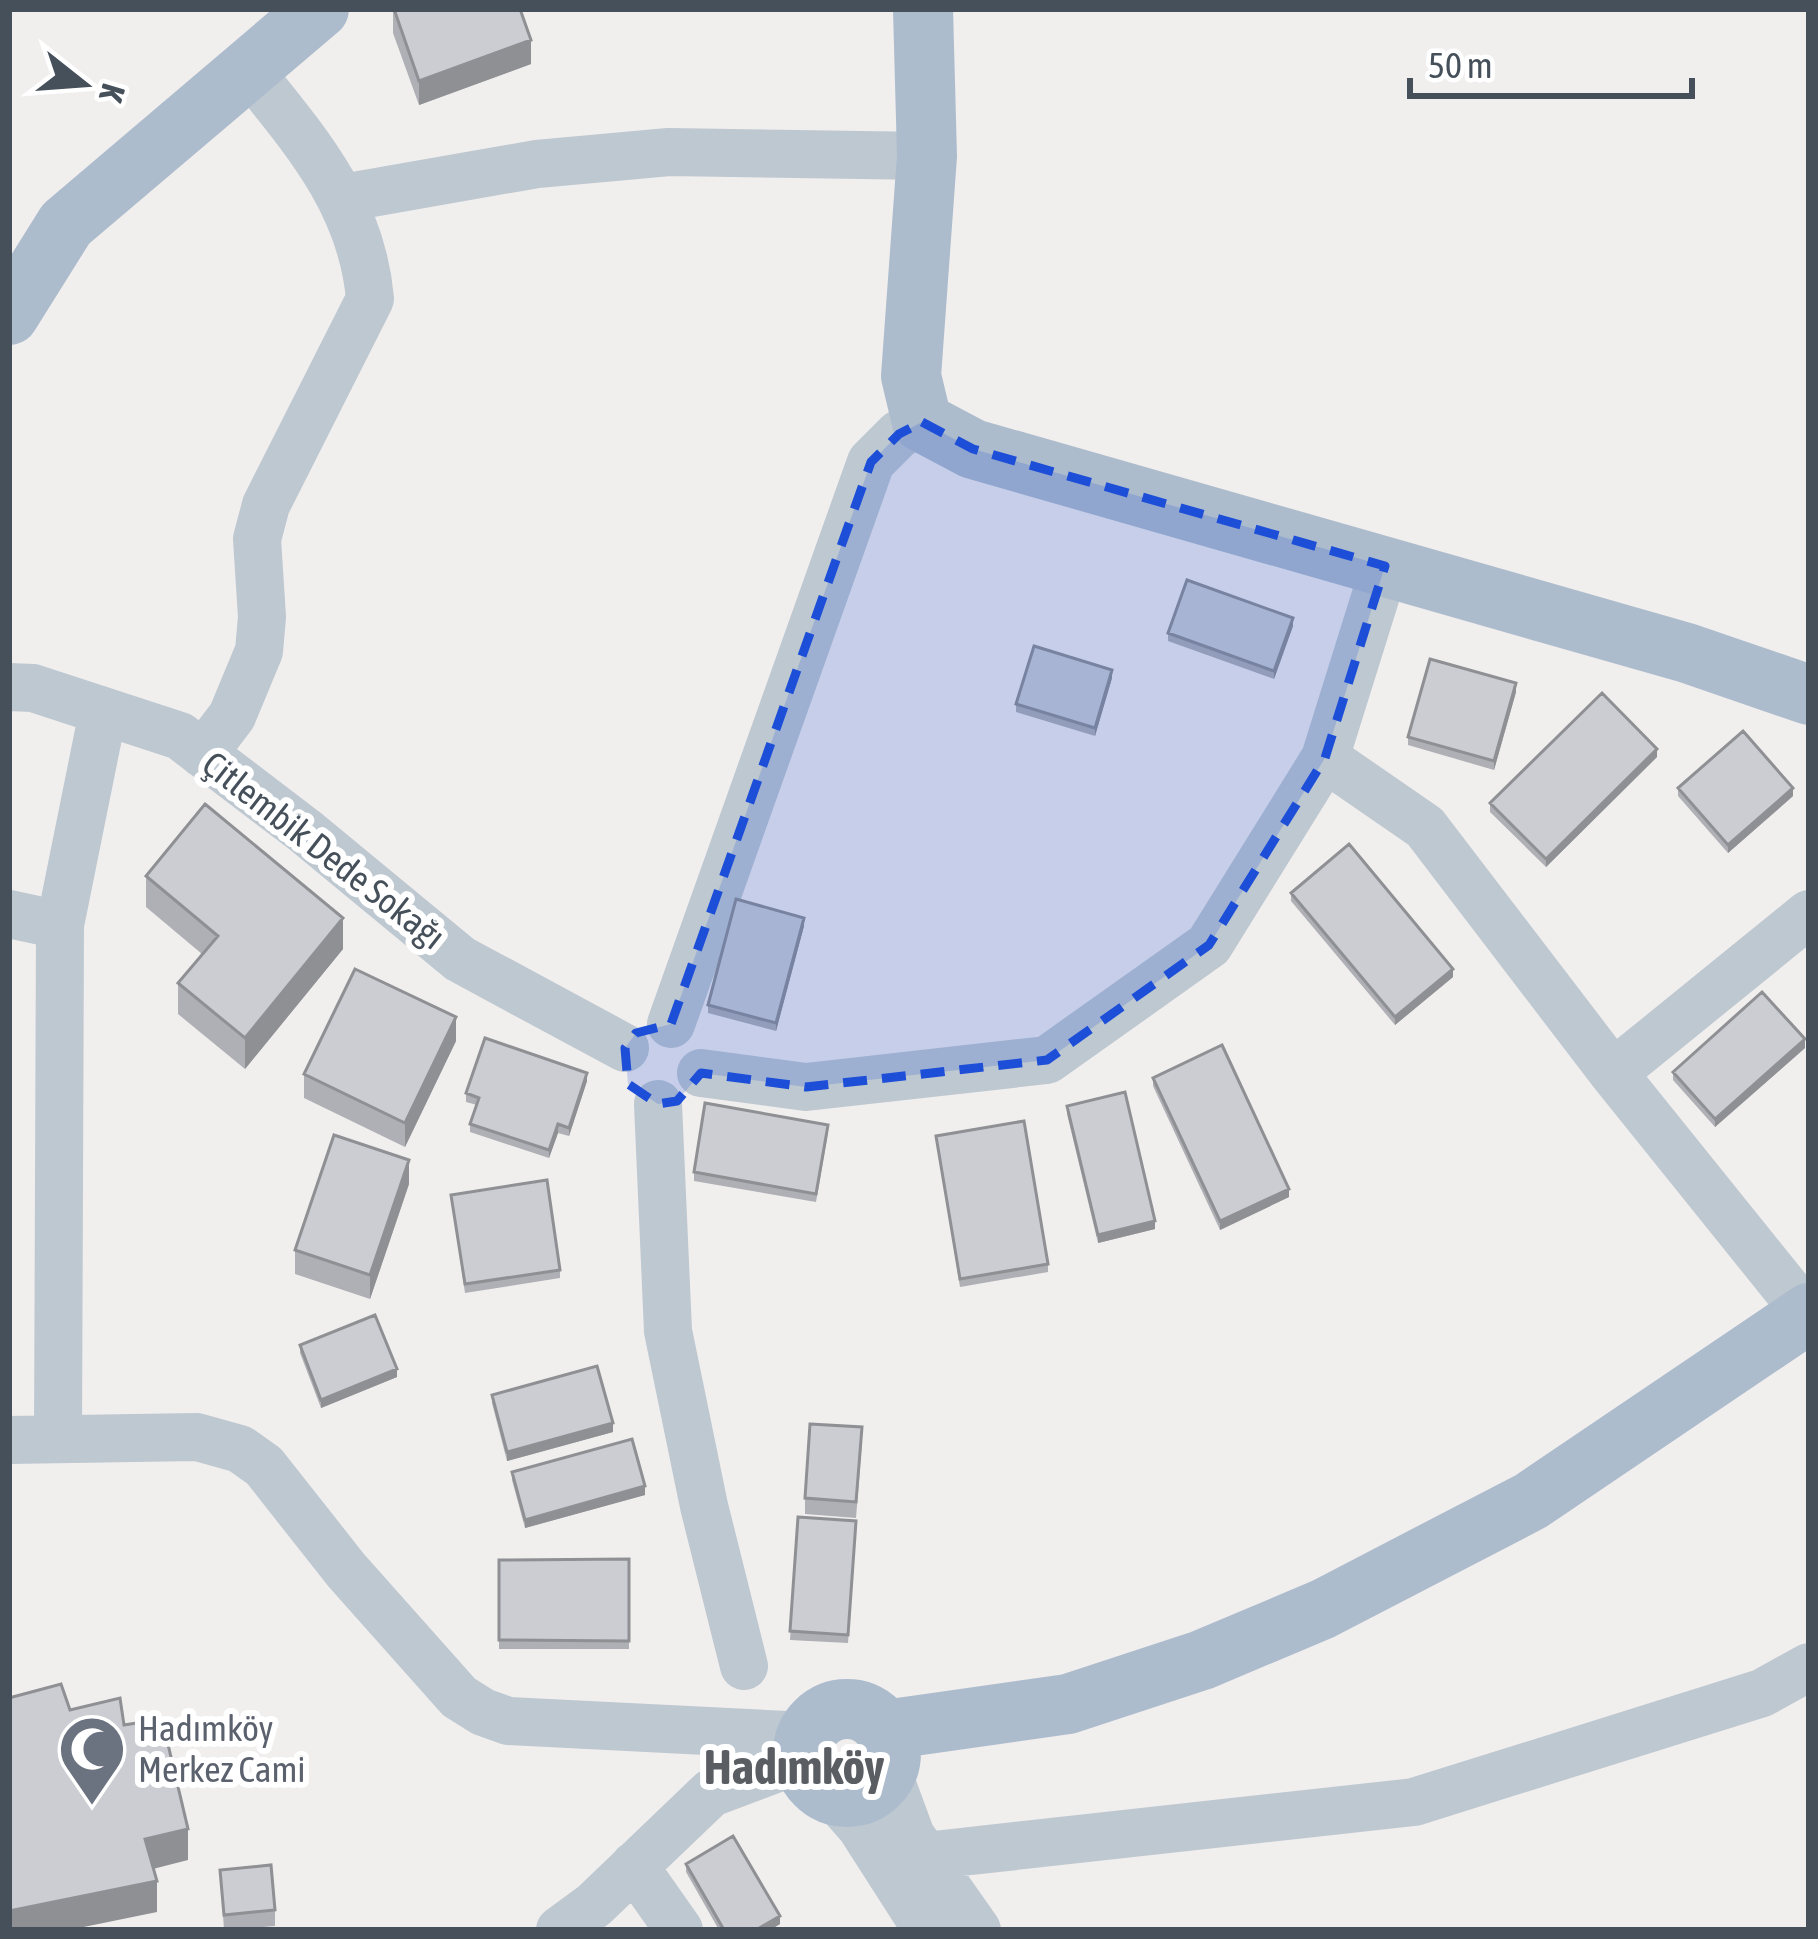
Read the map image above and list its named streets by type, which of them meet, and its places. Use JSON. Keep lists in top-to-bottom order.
{
  "streets": {
    "street": ["Çitlembik Dede Sokağı"]
  },
  "districts": ["Hadımköy"],
  "places": {
    "mosque": ["Hadımköy Merkez Cami"]
  },
  "scale_bar": "50 m",
  "north": "right"
}
